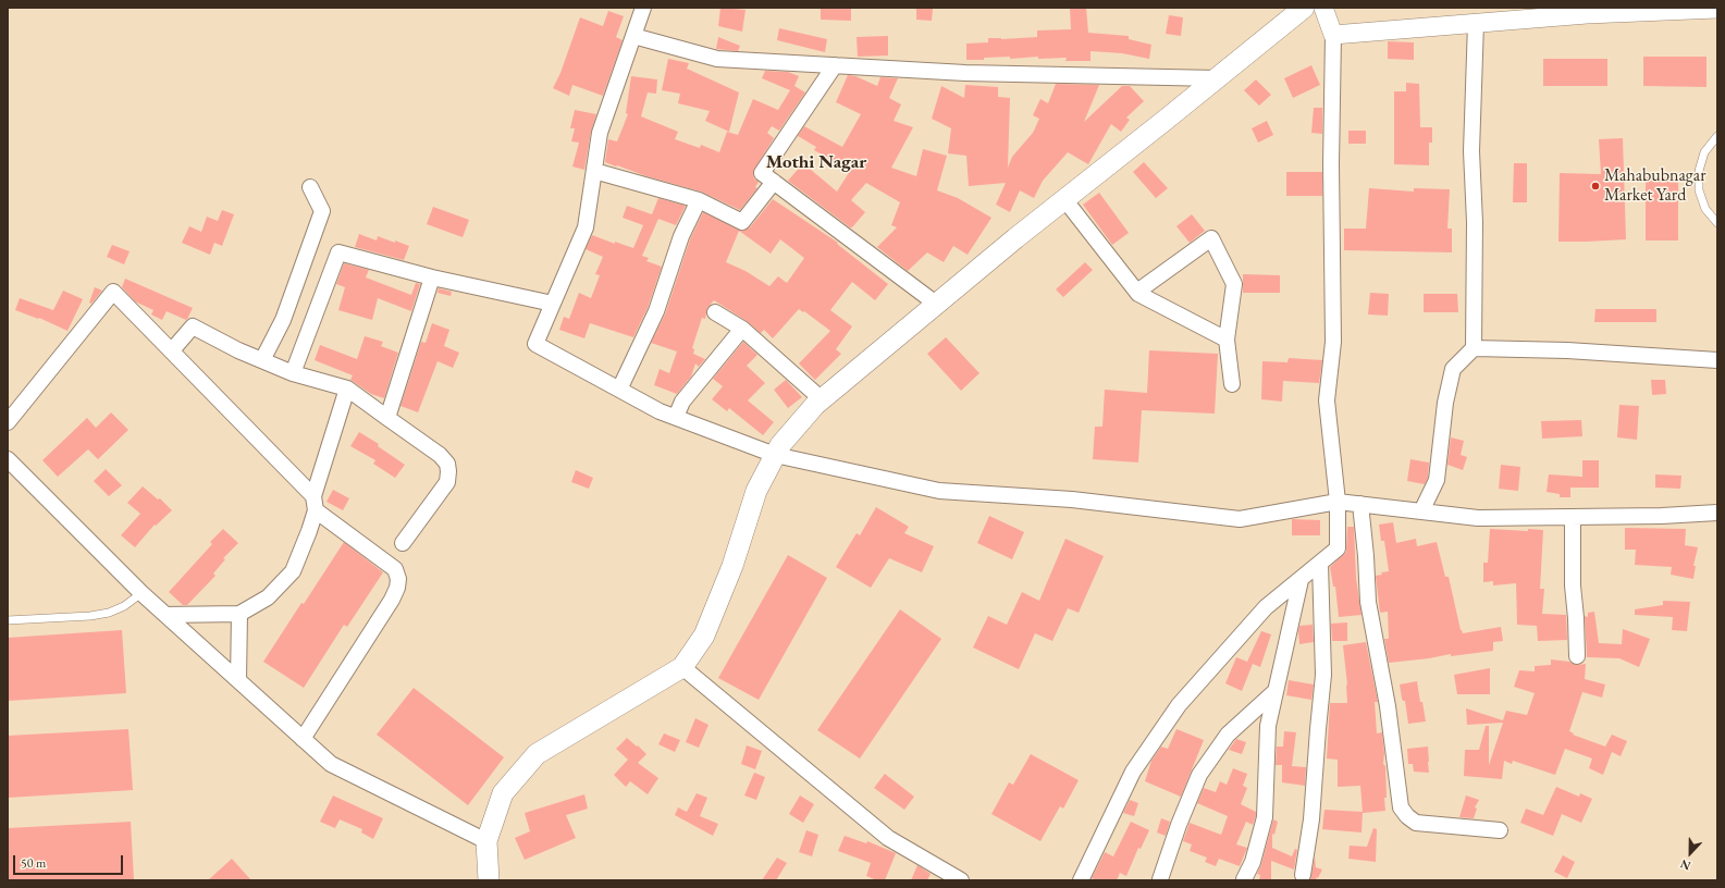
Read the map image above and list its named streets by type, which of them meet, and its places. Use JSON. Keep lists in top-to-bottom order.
{
  "districts": ["Mothi Nagar"],
  "places": ["Mahabubnagar Market Yard"],
  "scale_bar": "50 m",
  "north": "bottom"
}
